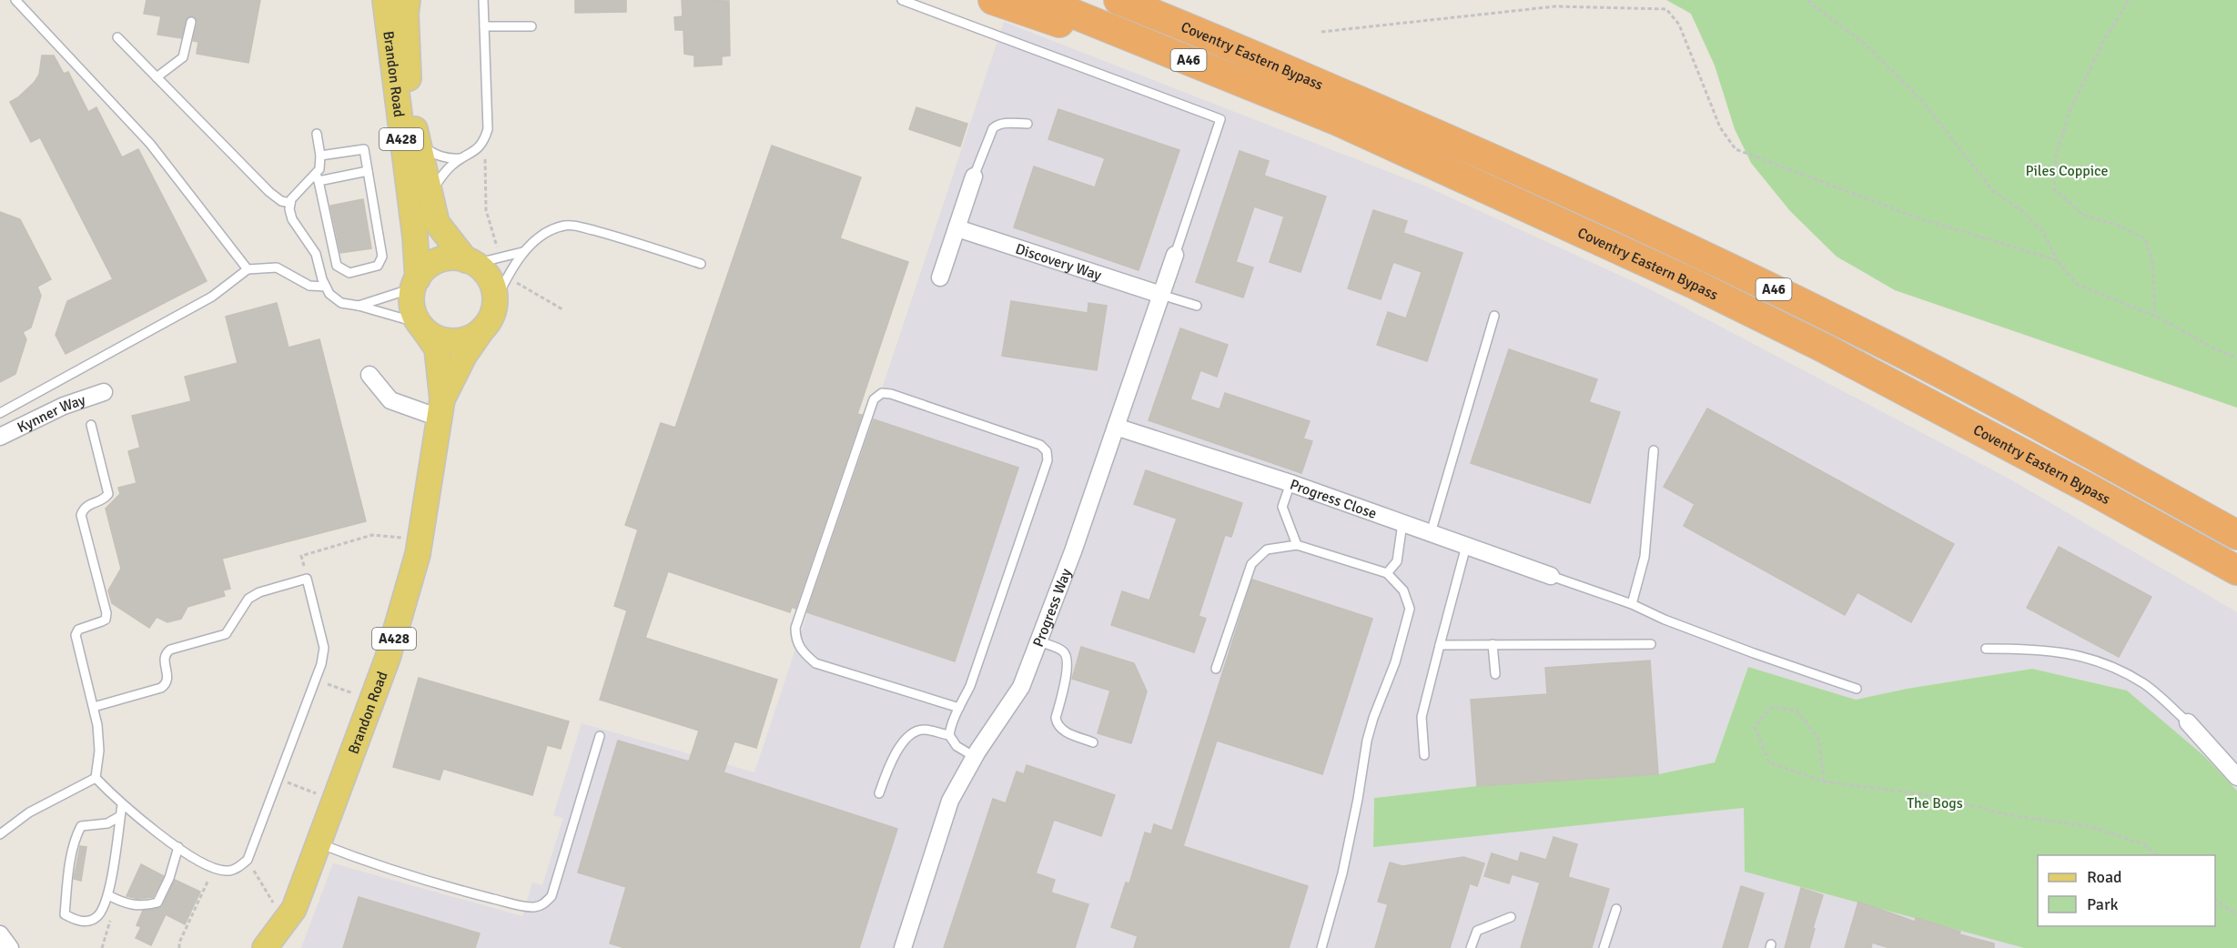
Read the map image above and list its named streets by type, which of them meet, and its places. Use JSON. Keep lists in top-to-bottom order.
{
  "streets": {
    "highway": ["Coventry Eastern Bypass", "A46"],
    "main road": ["Brandon Road", "A428"],
    "street": [
      "Discovery Way",
      "Kynner Way",
      "Progress Close",
      "Progress Way"
    ]
  },
  "crossings": [
    ["Discovery Way", "Progress Way"],
    ["Progress Close", "Progress Way"]
  ],
  "parks": ["Piles Coppice", "The Bogs"],
  "legend": ["Road", "Park"]
}
